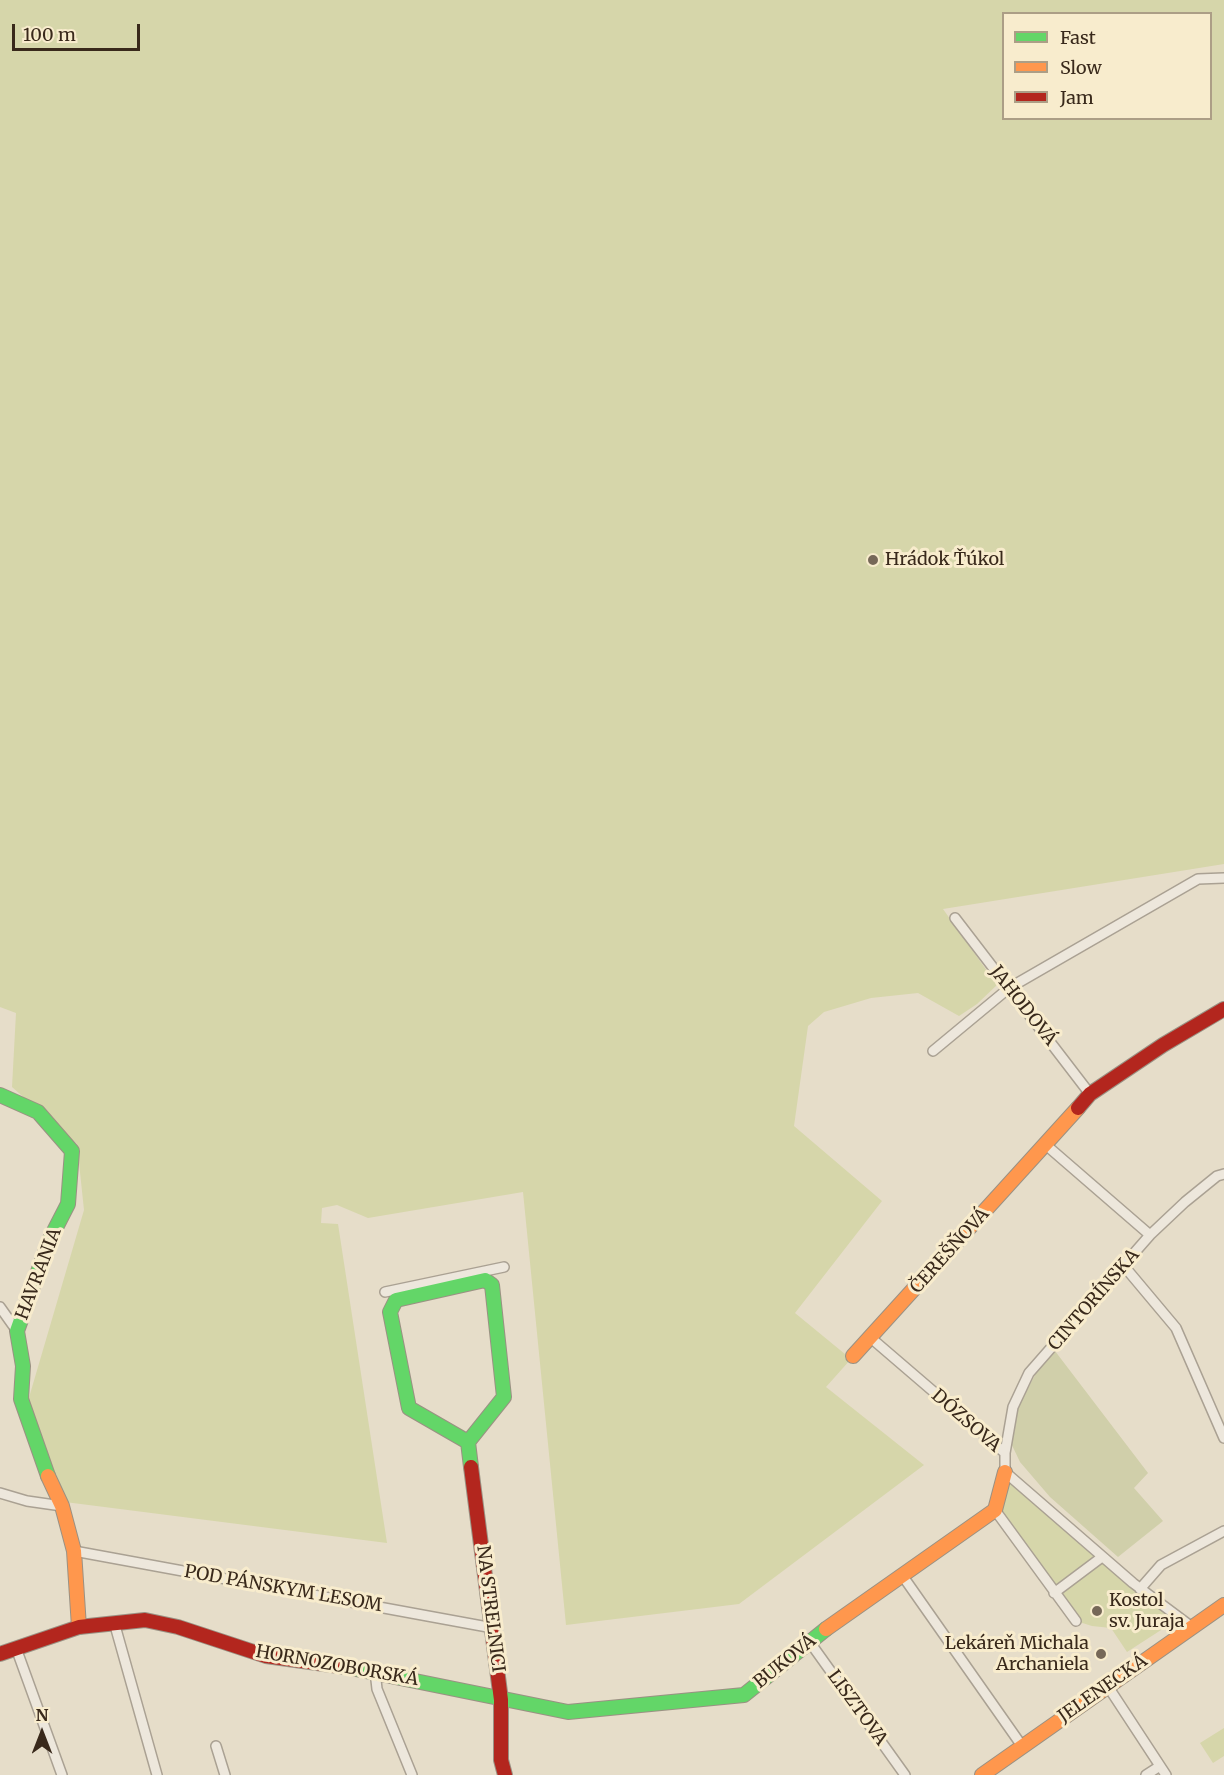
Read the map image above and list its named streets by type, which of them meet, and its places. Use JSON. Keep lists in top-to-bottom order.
{
  "streets": {
    "street": [
      "JAHODOVÁ",
      "ČEREŠŇOVÁ",
      "HAVRANIA",
      "CINTORÍNSKA",
      "DÓZSOVA",
      "POD PÁNSKYM LESOM",
      "NA STRELNICI",
      "BUKOVÁ",
      "HORNOZOBORSKÁ",
      "JELENECKÁ",
      "LISZTOVA"
    ]
  },
  "crossings": [
    ["JAHODOVÁ", "ČEREŠŇOVÁ"],
    ["ČEREŠŇOVÁ", "DÓZSOVA"],
    ["HAVRANIA", "POD PÁNSKYM LESOM"],
    ["HAVRANIA", "HORNOZOBORSKÁ"],
    ["CINTORÍNSKA", "DÓZSOVA"],
    ["DÓZSOVA", "JELENECKÁ"],
    ["POD PÁNSKYM LESOM", "NA STRELNICI"],
    ["NA STRELNICI", "BUKOVÁ"],
    ["NA STRELNICI", "HORNOZOBORSKÁ"],
    ["BUKOVÁ", "HORNOZOBORSKÁ"],
    ["BUKOVÁ", "LISZTOVA"]
  ],
  "places": ["Hrádok Ťúkol", "Kostol sv. Juraja", "Lekáreň Michala Archaniela"],
  "legend": ["Fast", "Slow", "Jam"],
  "scale_bar": "100 m",
  "north": "top"
}
